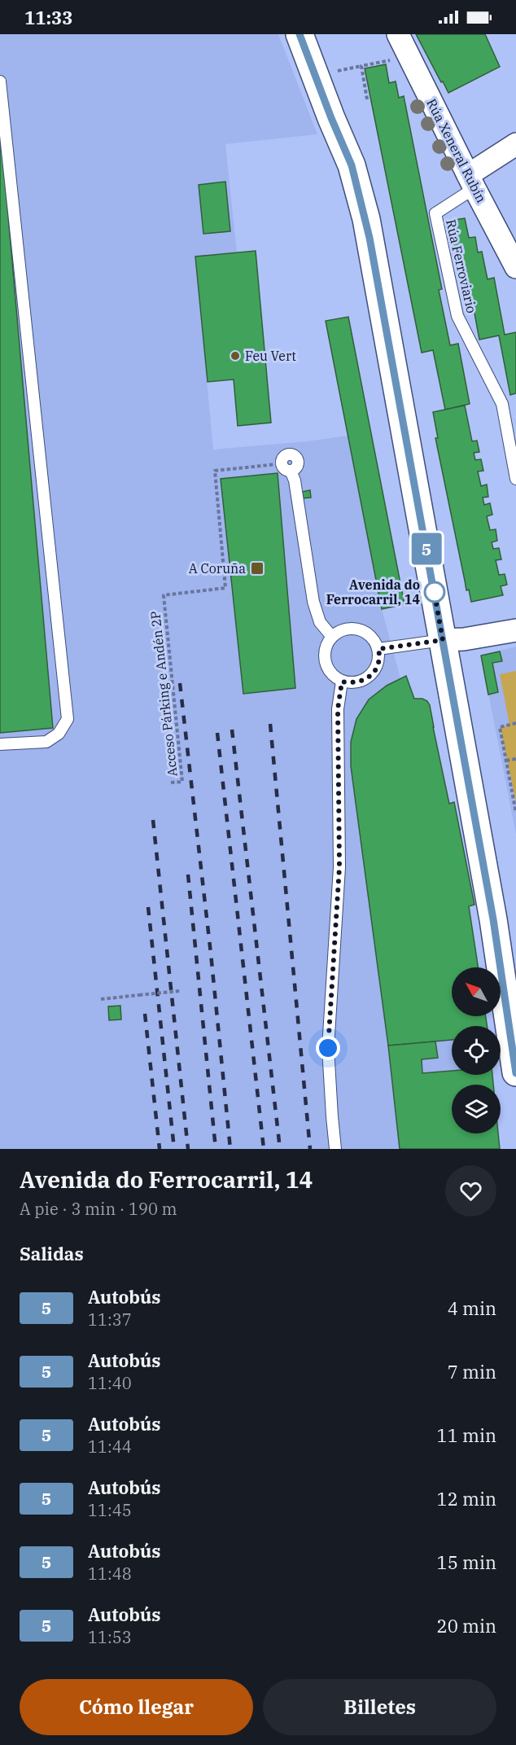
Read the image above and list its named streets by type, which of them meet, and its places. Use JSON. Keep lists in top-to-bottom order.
{
  "streets": {
    "street": ["Rúa Xeneral Rubín"],
    "lane": ["Rúa Ferroviario"],
    "path": ["Acceso Párking e Andén 2P"]
  },
  "crossings": [
    ["Rúa Xeneral Rubín", "Rúa Ferroviario"]
  ],
  "places": {
    "other": ["Feu Vert", "Avenida do Ferrocarril, 14"],
    "transit": ["A Coruña"]
  },
  "lines": ["bus line 5"],
  "north": "top left",
  "page": {
    "status": "11:33",
    "on_map": "5",
    "heading": [
      ["Avenida do Ferrocarril, 14", "A pie · 3 min · 190 m"],
      "Salidas"
    ],
    "list": [
      {
        "mark": "5",
        "name": "Autobús",
        "note": "11:37",
        "value": "4 min"
      },
      {
        "mark": "5",
        "name": "Autobús",
        "note": "11:40",
        "value": "7 min"
      },
      {
        "mark": "5",
        "name": "Autobús",
        "note": "11:44",
        "value": "11 min"
      },
      {
        "mark": "5",
        "name": "Autobús",
        "note": "11:45",
        "value": "12 min"
      },
      {
        "mark": "5",
        "name": "Autobús",
        "note": "11:48",
        "value": "15 min"
      },
      {
        "mark": "5",
        "name": "Autobús",
        "note": "11:53",
        "value": "20 min"
      }
    ],
    "buttons": ["Cómo llegar", "Billetes"]
  }
}
